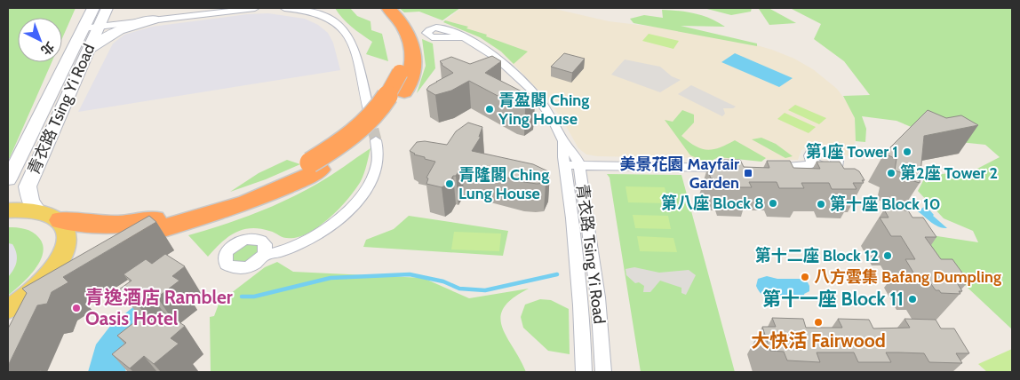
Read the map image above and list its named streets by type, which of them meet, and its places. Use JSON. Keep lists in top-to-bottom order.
{
  "streets": {
    "main road": ["青衣路 Tsing Yi Road"]
  },
  "places": {
    "other": [
      "青盈閣 Ching Ying House",
      "第1座 Tower 1",
      "第2座 Tower 2",
      "青隆閣 Ching Lung House",
      "第八座 Block 8",
      "第十座 Block 10",
      "第十二座 Block 12",
      "八方雲集 Bafang Dumpling",
      "第十一座 Block 11",
      "青逸酒店 Rambler Oasis Hotel",
      "大快活 Fairwood"
    ],
    "transit": ["美景花園 Mayfair Garden"]
  },
  "north": "bottom right"
}
